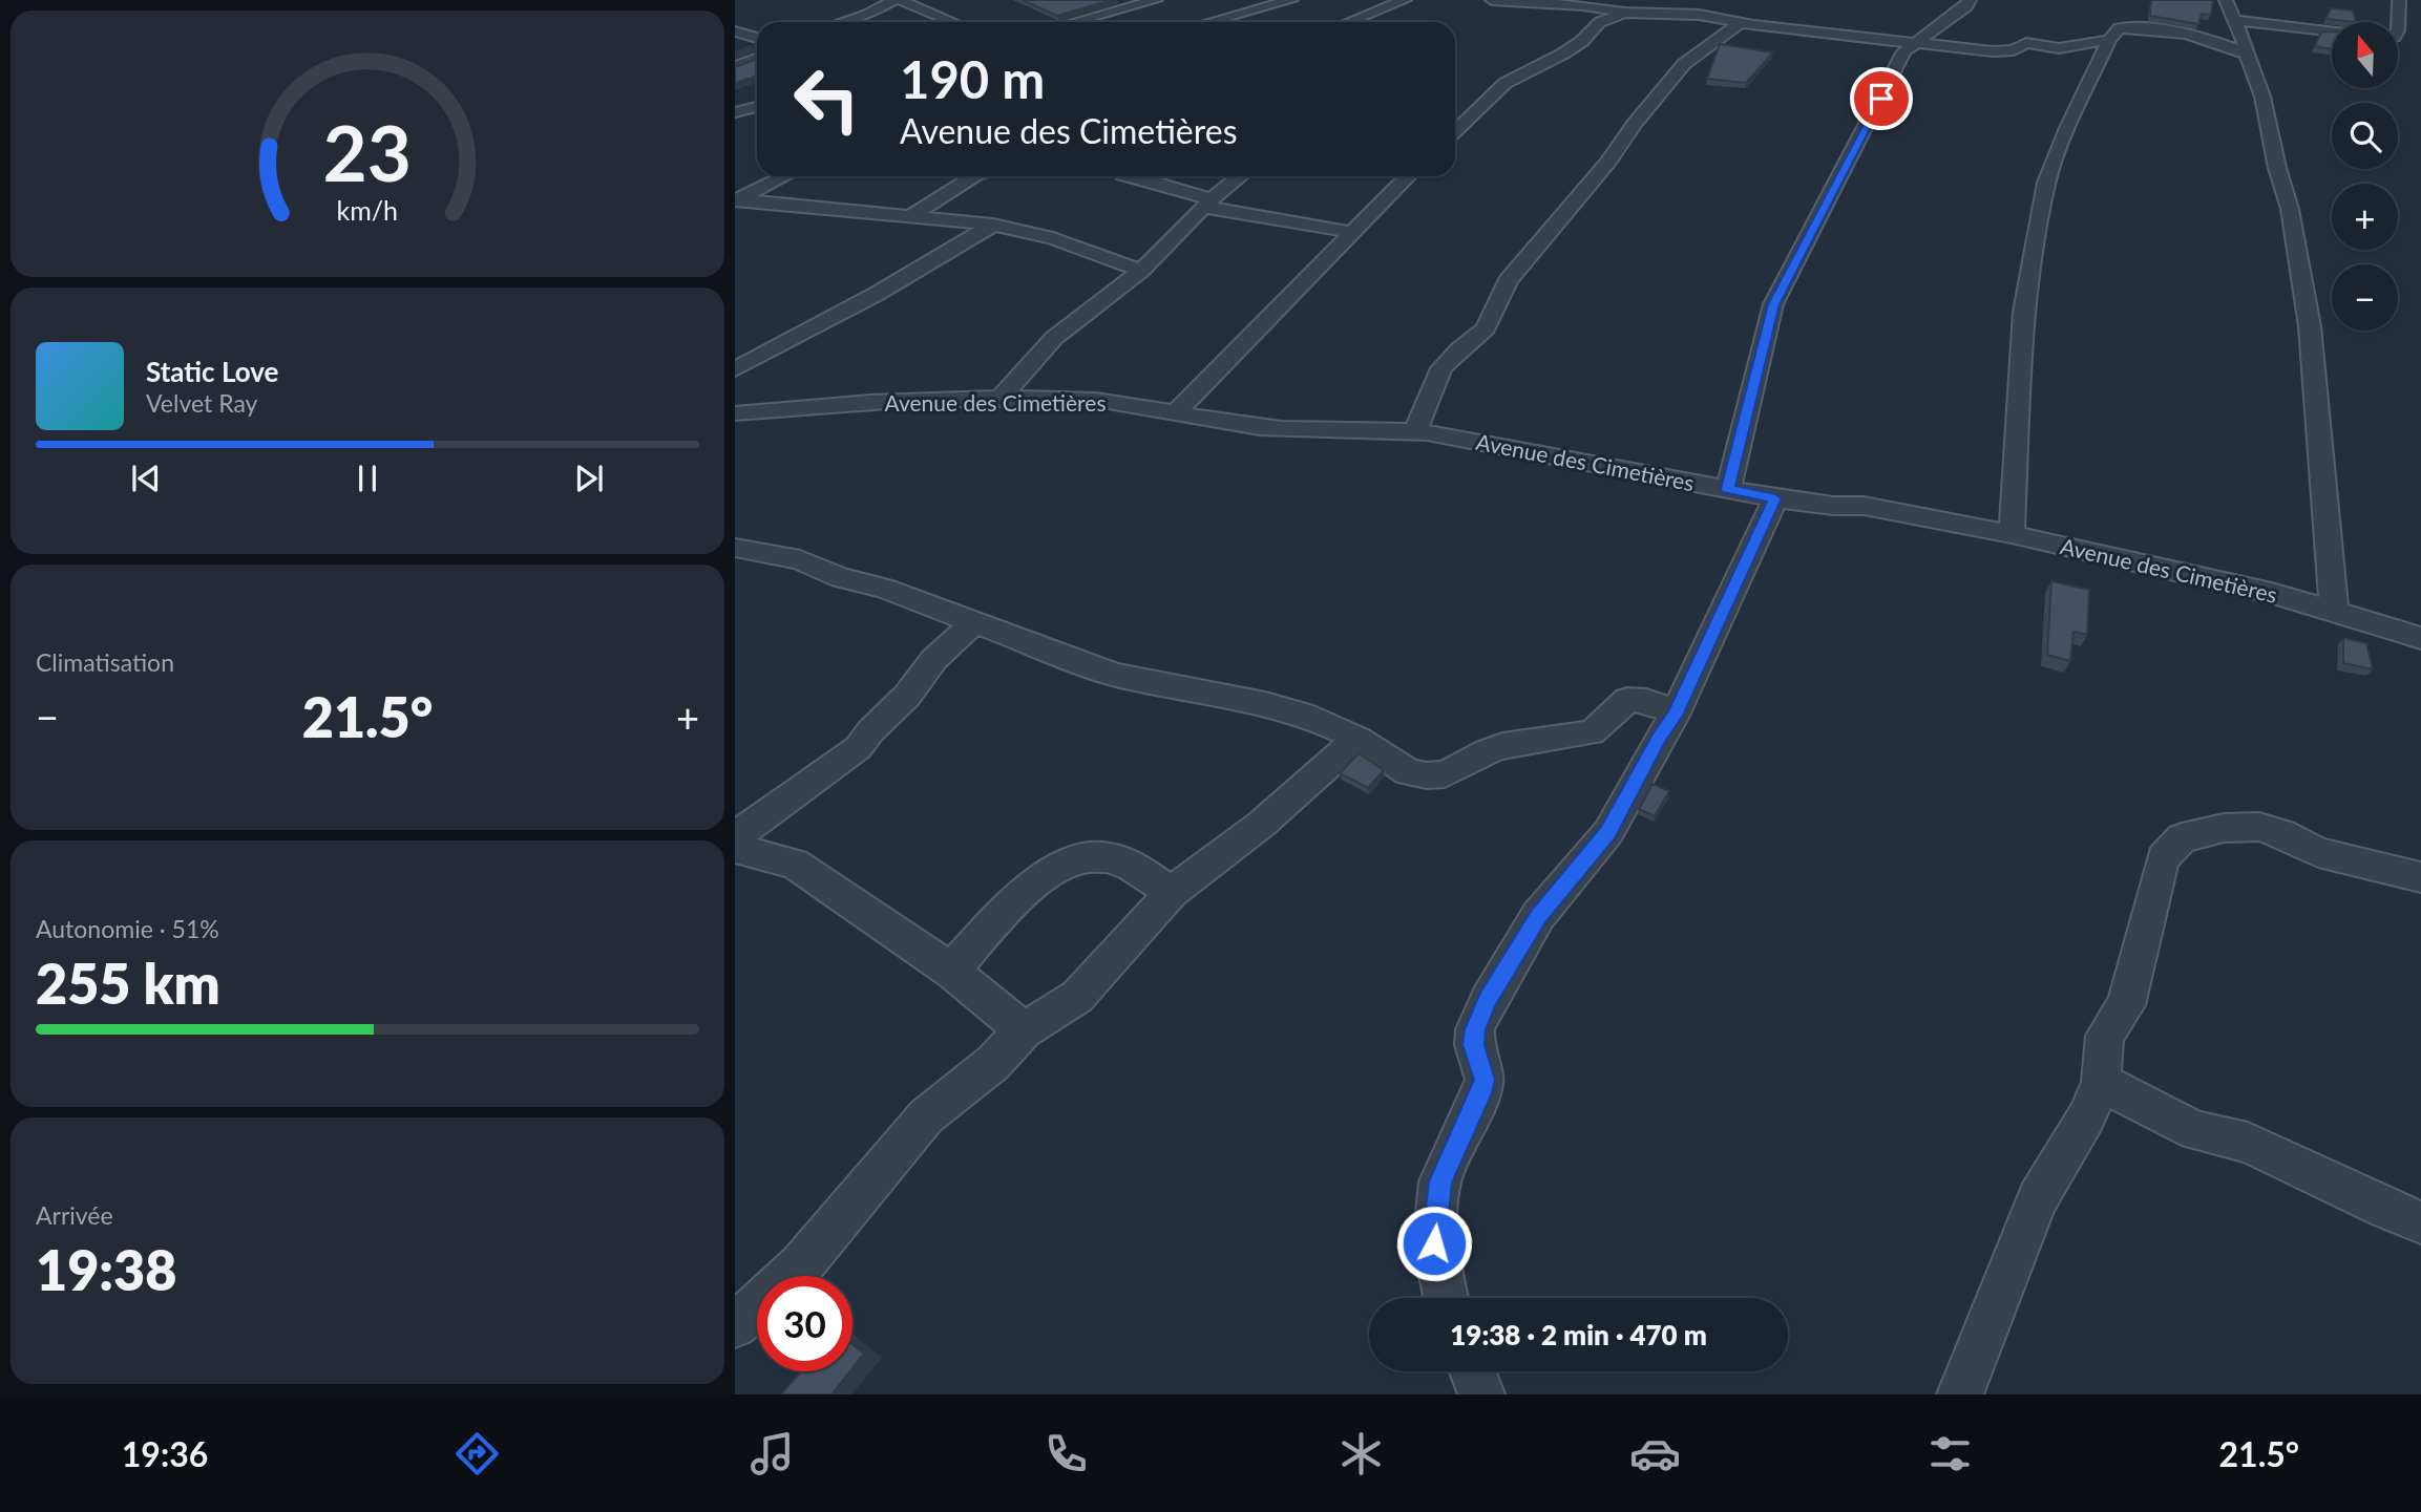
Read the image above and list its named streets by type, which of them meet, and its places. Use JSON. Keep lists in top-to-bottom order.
{
  "streets": {
    "street": ["Avenue des Cimetières"]
  },
  "north": "top",
  "page": {
    "map_buttons": ["+", "−"],
    "turn": ["190 m", "Avenue des Cimetières"],
    "song": ["Static Love", "Velvet Ray"],
    "tile": [
      "Climatisation",
      ["Autonomie · 51%", "255 km"],
      ["Arrivée", "19:38"]
    ],
    "heat": ["−", "21.5°", "+"],
    "limit": "30",
    "trip": "19:38 · 2 min · 470 m",
    "tabs": ["19:36", "21.5°"],
    "gauge": ["23", "km/h"]
  }
}
